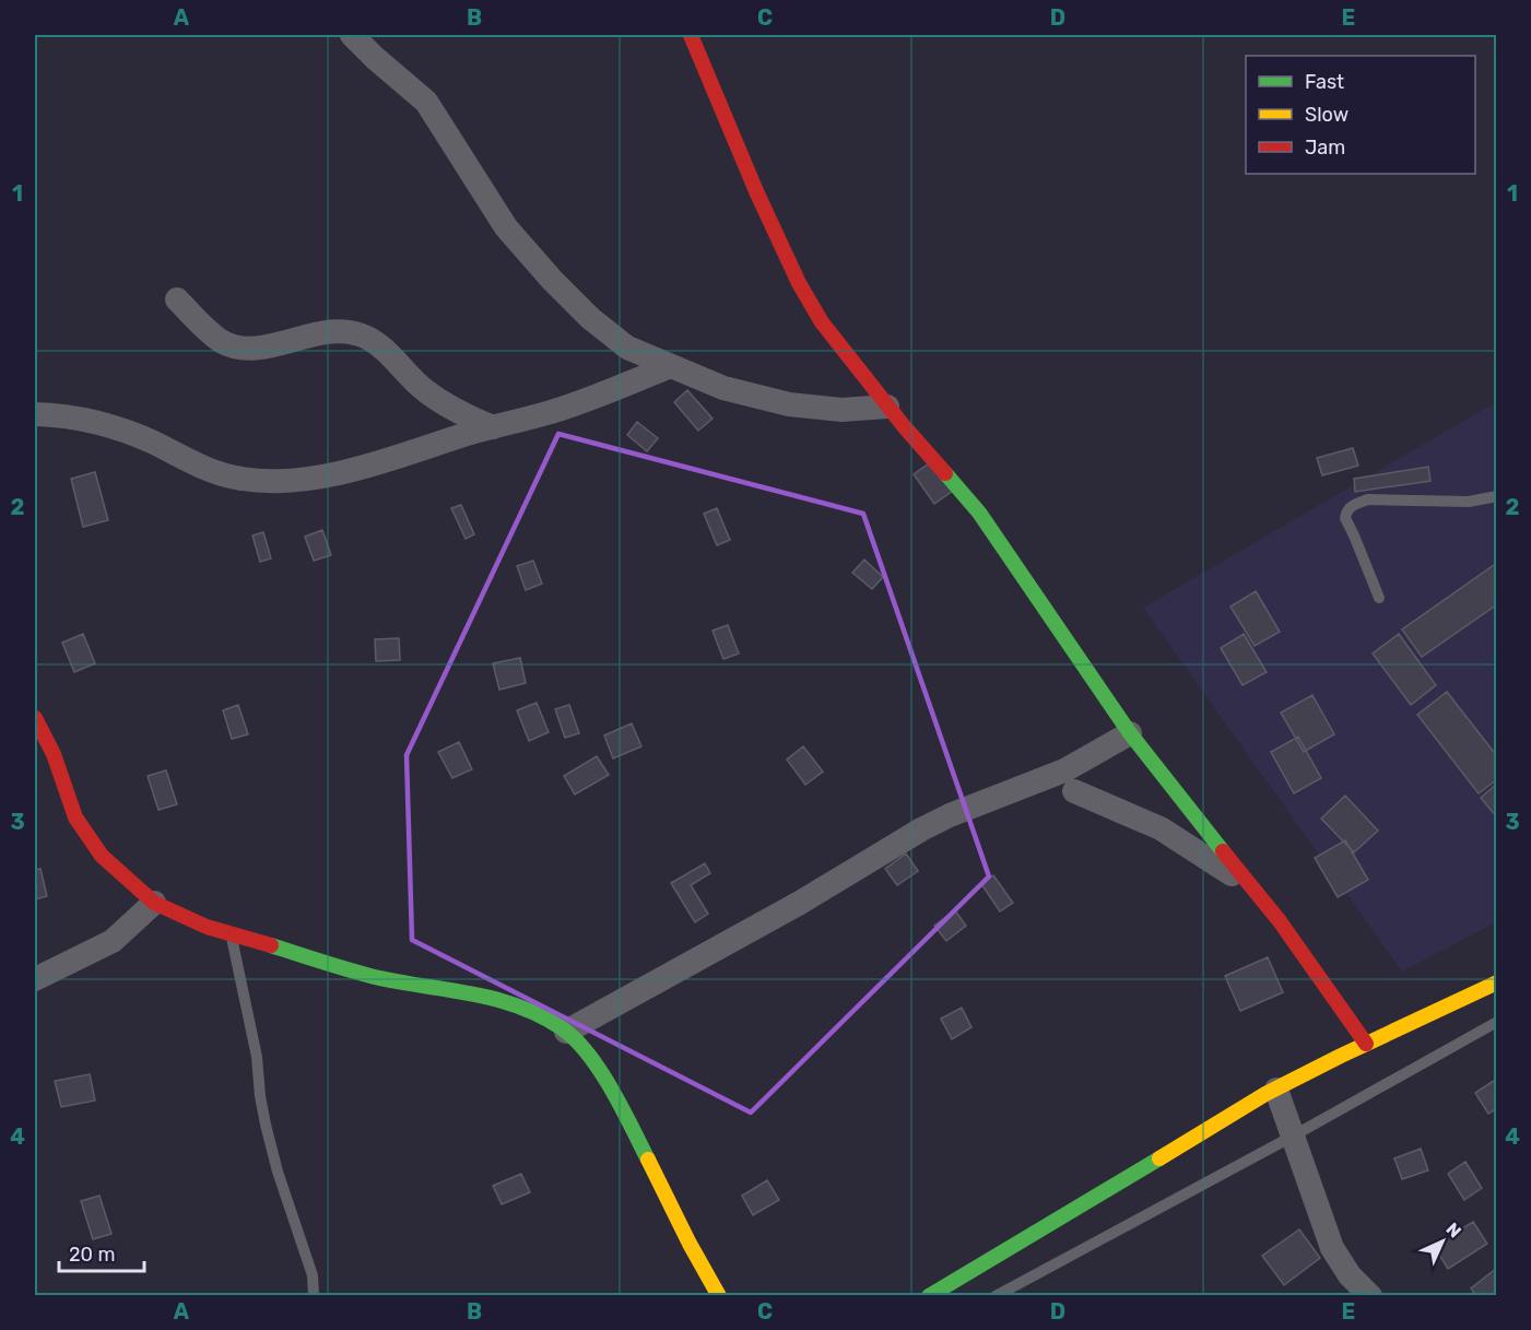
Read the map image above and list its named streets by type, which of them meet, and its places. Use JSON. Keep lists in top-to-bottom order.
{
  "legend": ["Fast", "Slow", "Jam"],
  "scale_bar": "20 m",
  "north": "top right",
  "grid": {
    "columns": [
      "A",
      "B",
      "C",
      "D",
      "E"
    ],
    "rows": [
      "1",
      "2",
      "3",
      "4"
    ]
  }
}
